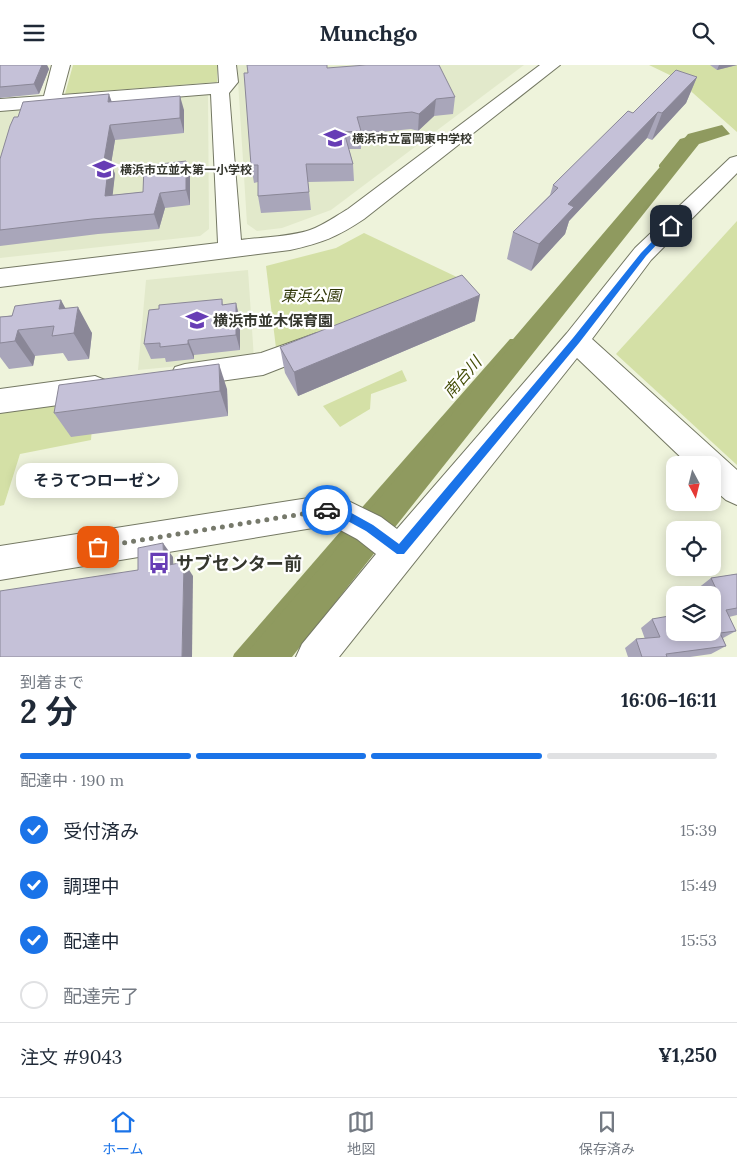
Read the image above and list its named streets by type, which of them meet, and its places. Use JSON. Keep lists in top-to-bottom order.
{
  "water": ["南台川"],
  "parks": ["東浜公園"],
  "places": {
    "school or university": ["横浜市立富岡東中学校", "横浜市立並木第一小学校", "横浜市並木保育園"],
    "other": ["そうてつローゼン"],
    "bus stop": ["サブセンター前"]
  },
  "north": "bottom",
  "page": {
    "header": "Munchgo",
    "bubble": "そうてつローゼン",
    "heading": ["2 分", "到着まで", "16:06–16:11"],
    "panel": ["注文 #9043", "¥1,250"],
    "bar": "配達中 · 190 m",
    "list": [
      ["受付済み", "15:39"],
      ["調理中", "15:49"],
      ["配達中", "15:53"],
      "配達完了"
    ],
    "tabs": ["ホーム", "地図", "保存済み"]
  }
}
